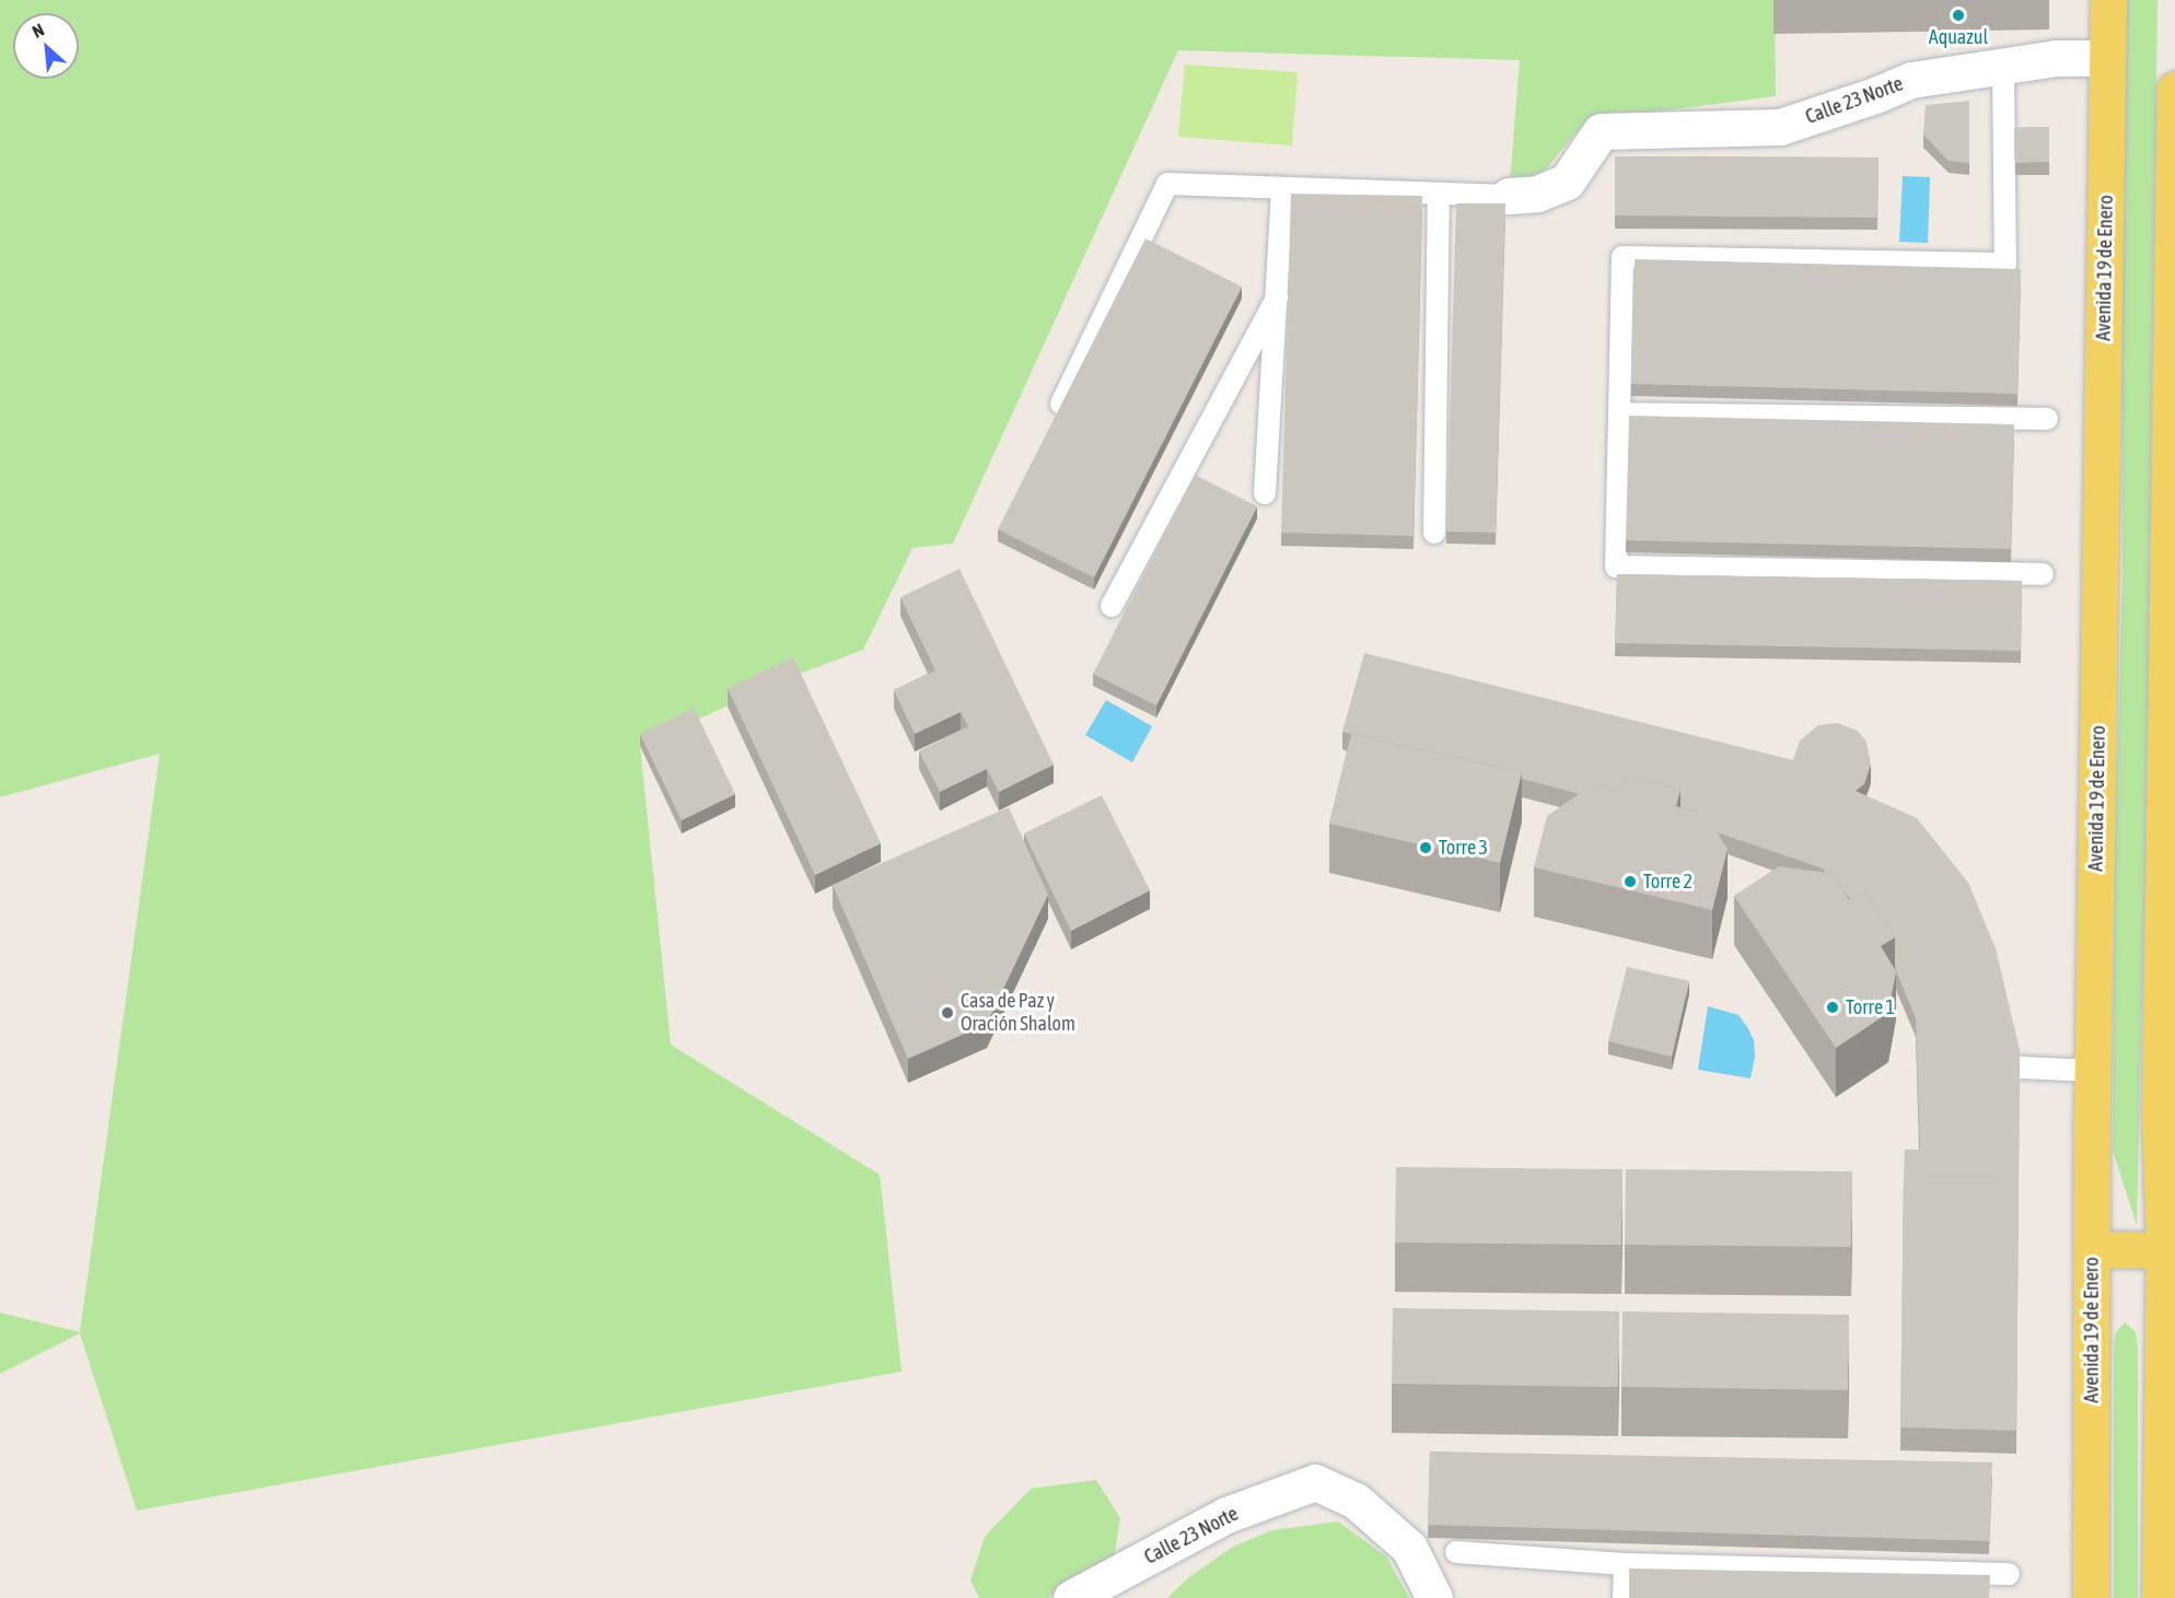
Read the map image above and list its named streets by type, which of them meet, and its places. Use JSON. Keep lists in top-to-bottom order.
{
  "streets": {
    "main road": ["Avenida 19 de Enero"],
    "street": ["Calle 23 Norte"]
  },
  "crossings": [
    ["Calle 23 Norte", "Avenida 19 de Enero"]
  ],
  "places": [
    "Aquazul",
    "Torre 3",
    "Torre 2",
    "Torre 1",
    "Casa de Paz y Oración Shalom"
  ],
  "north": "top left"
}
